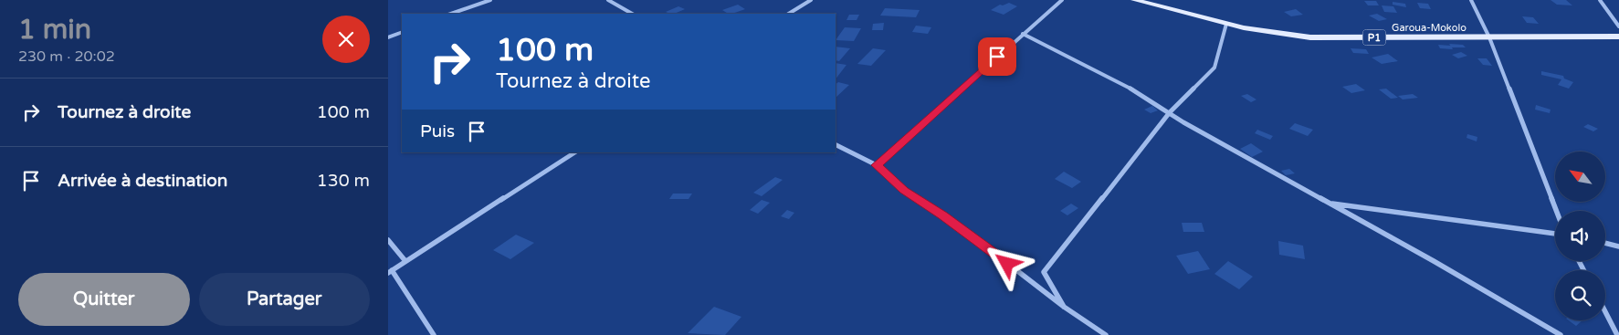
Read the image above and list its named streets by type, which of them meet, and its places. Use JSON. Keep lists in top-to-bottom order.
{
  "streets": {
    "main road": ["Garoua-Mokolo", "P1"]
  },
  "north": "top left",
  "page": {
    "heading": ["1 min", "230 m · 20:02"],
    "turn": ["100 m", "Tournez à droite"],
    "list": [
      {
        "name": "Tournez à droite",
        "value": "100 m"
      },
      {
        "name": "Arrivée à destination",
        "value": "130 m"
      }
    ],
    "then": "Puis",
    "buttons": ["Quitter", "Partager"]
  }
}
